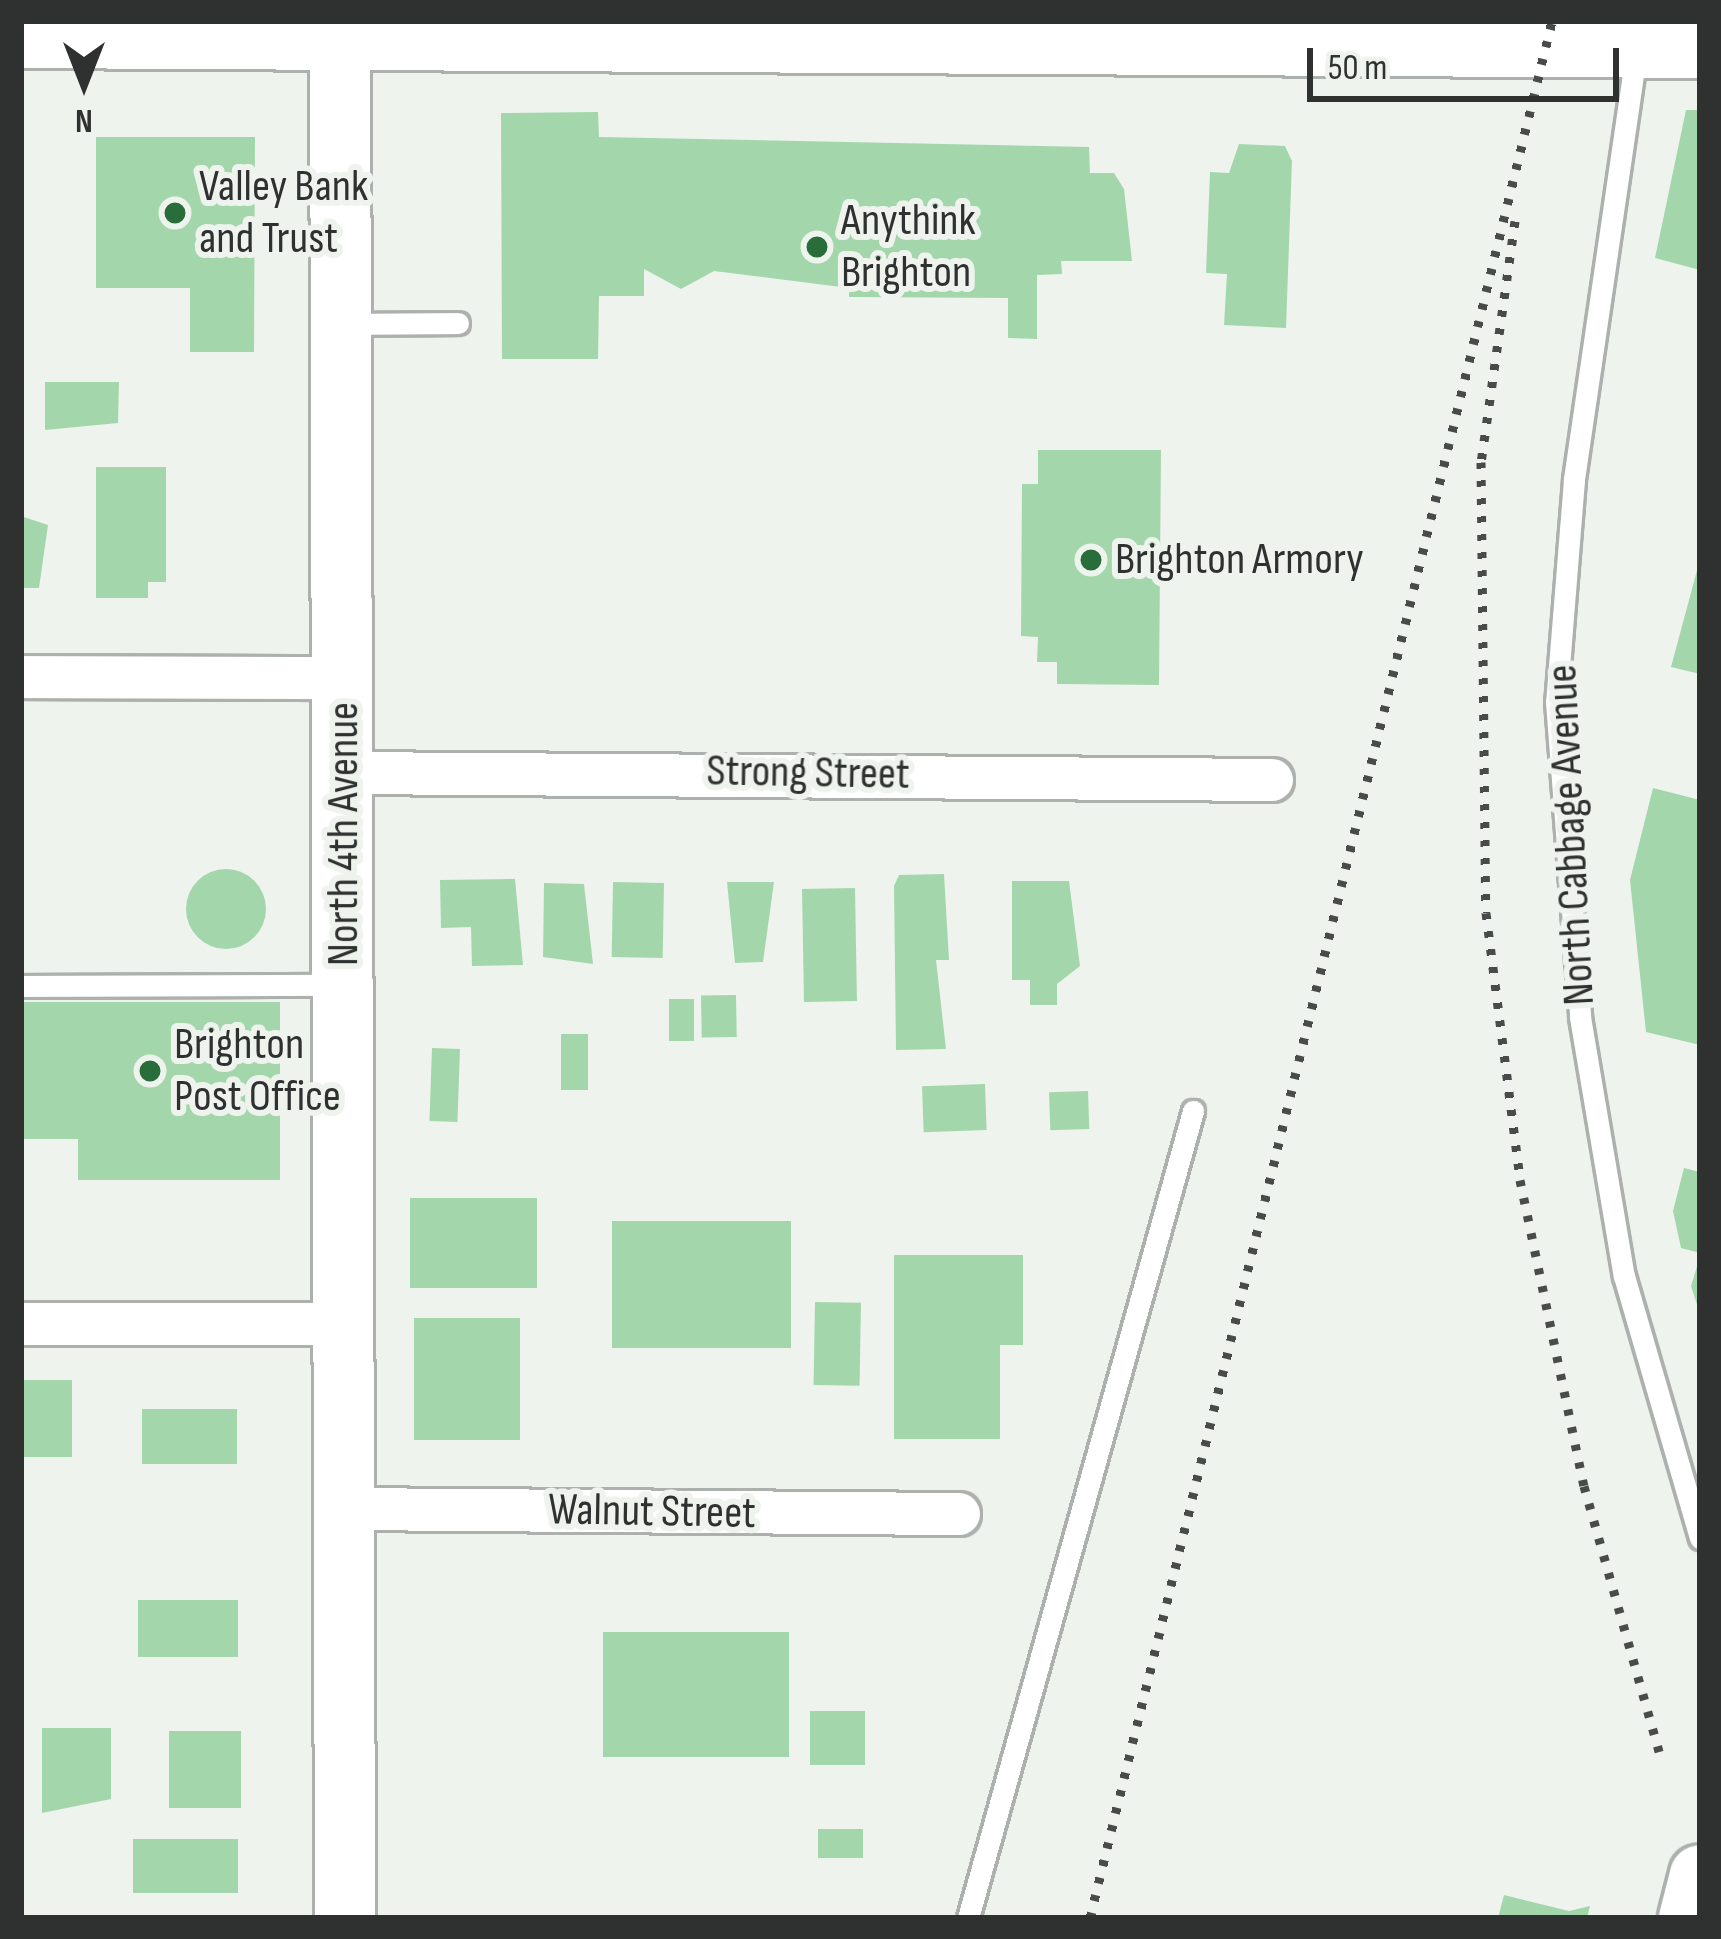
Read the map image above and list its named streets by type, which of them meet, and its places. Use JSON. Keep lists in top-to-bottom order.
{
  "streets": {
    "street": ["Strong Street", "North 4th Avenue", "Walnut Street"],
    "lane": ["North Cabbage Avenue"]
  },
  "crossings": [
    ["Strong Street", "North 4th Avenue"],
    ["North 4th Avenue", "Walnut Street"]
  ],
  "places": [
    "Valley Bank and Trust",
    "Anythink Brighton",
    "Brighton Armory",
    "Brighton Post Office"
  ],
  "scale_bar": "50 m",
  "north": "bottom"
}
